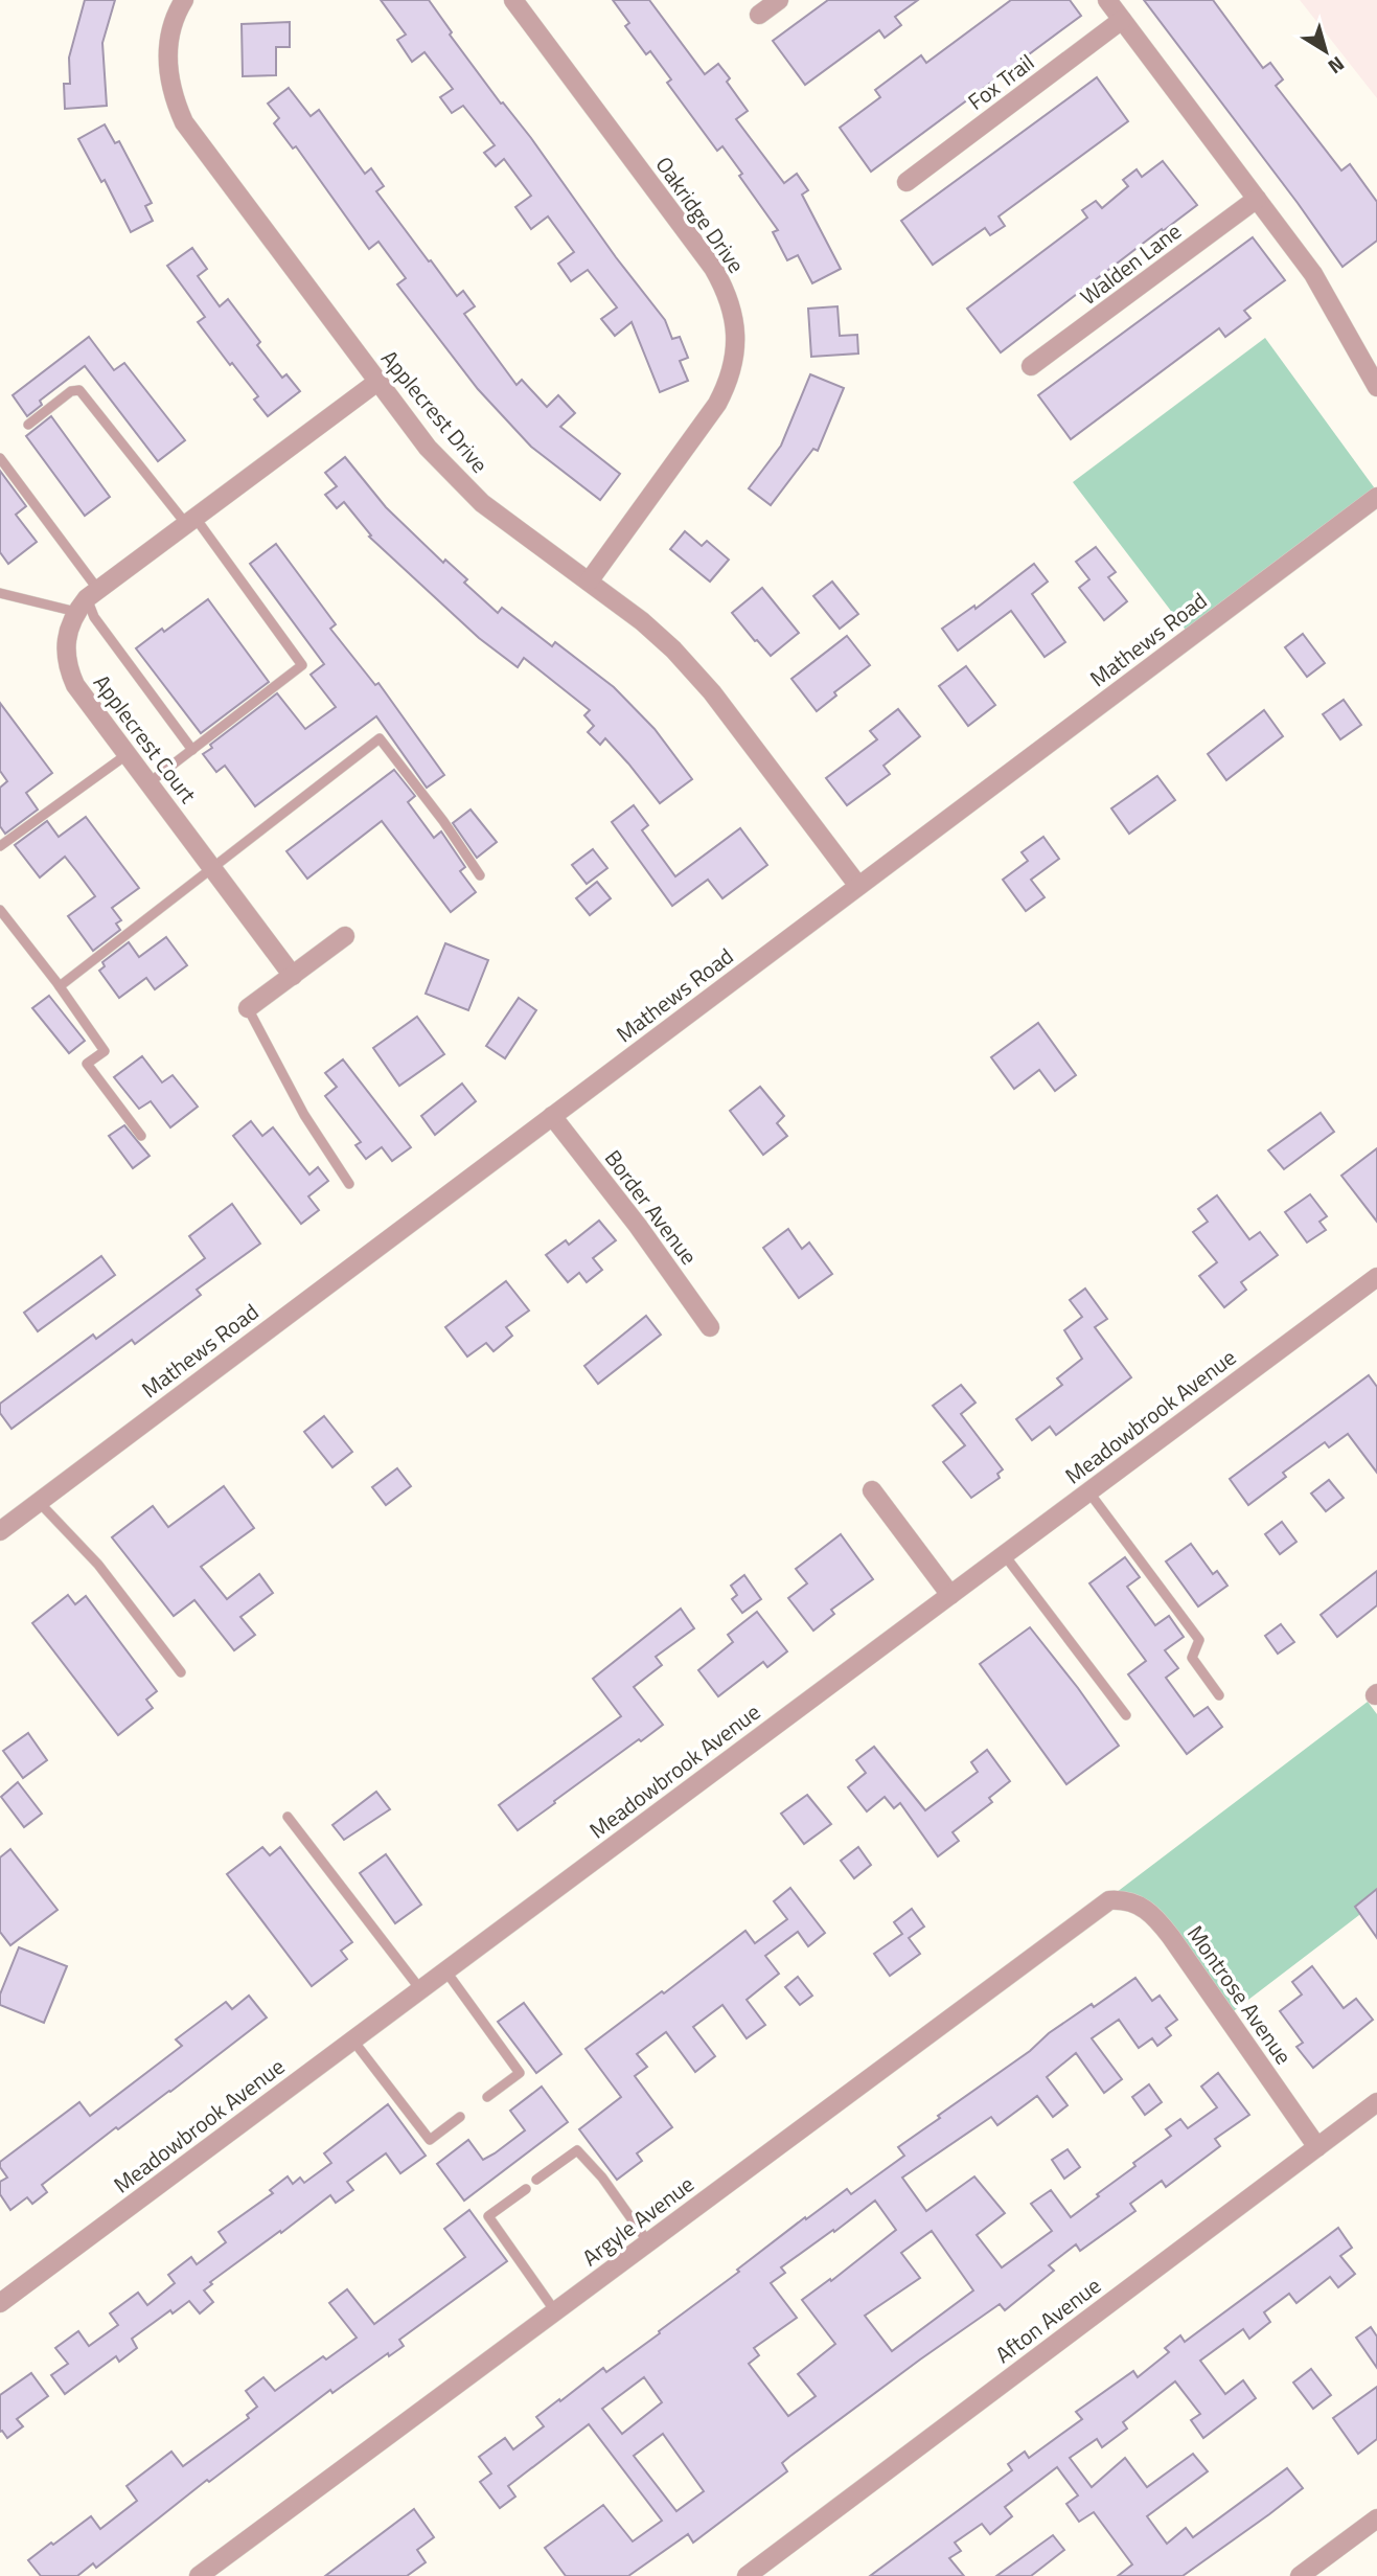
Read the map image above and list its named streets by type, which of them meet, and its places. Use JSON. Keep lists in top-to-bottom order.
{
  "streets": {
    "street": [
      "Fox Trail",
      "Oakridge Drive",
      "Walden Lane",
      "Applecrest Drive",
      "Mathews Road",
      "Applecrest Court",
      "Border Avenue",
      "Meadowbrook Avenue",
      "Montrose Avenue",
      "Argyle Avenue",
      "Afton Avenue"
    ]
  },
  "crossings": [
    ["Oakridge Drive", "Applecrest Drive"],
    ["Applecrest Drive", "Mathews Road"],
    ["Mathews Road", "Border Avenue"],
    ["Montrose Avenue", "Argyle Avenue"],
    ["Montrose Avenue", "Afton Avenue"]
  ],
  "north": "bottom right"
}
